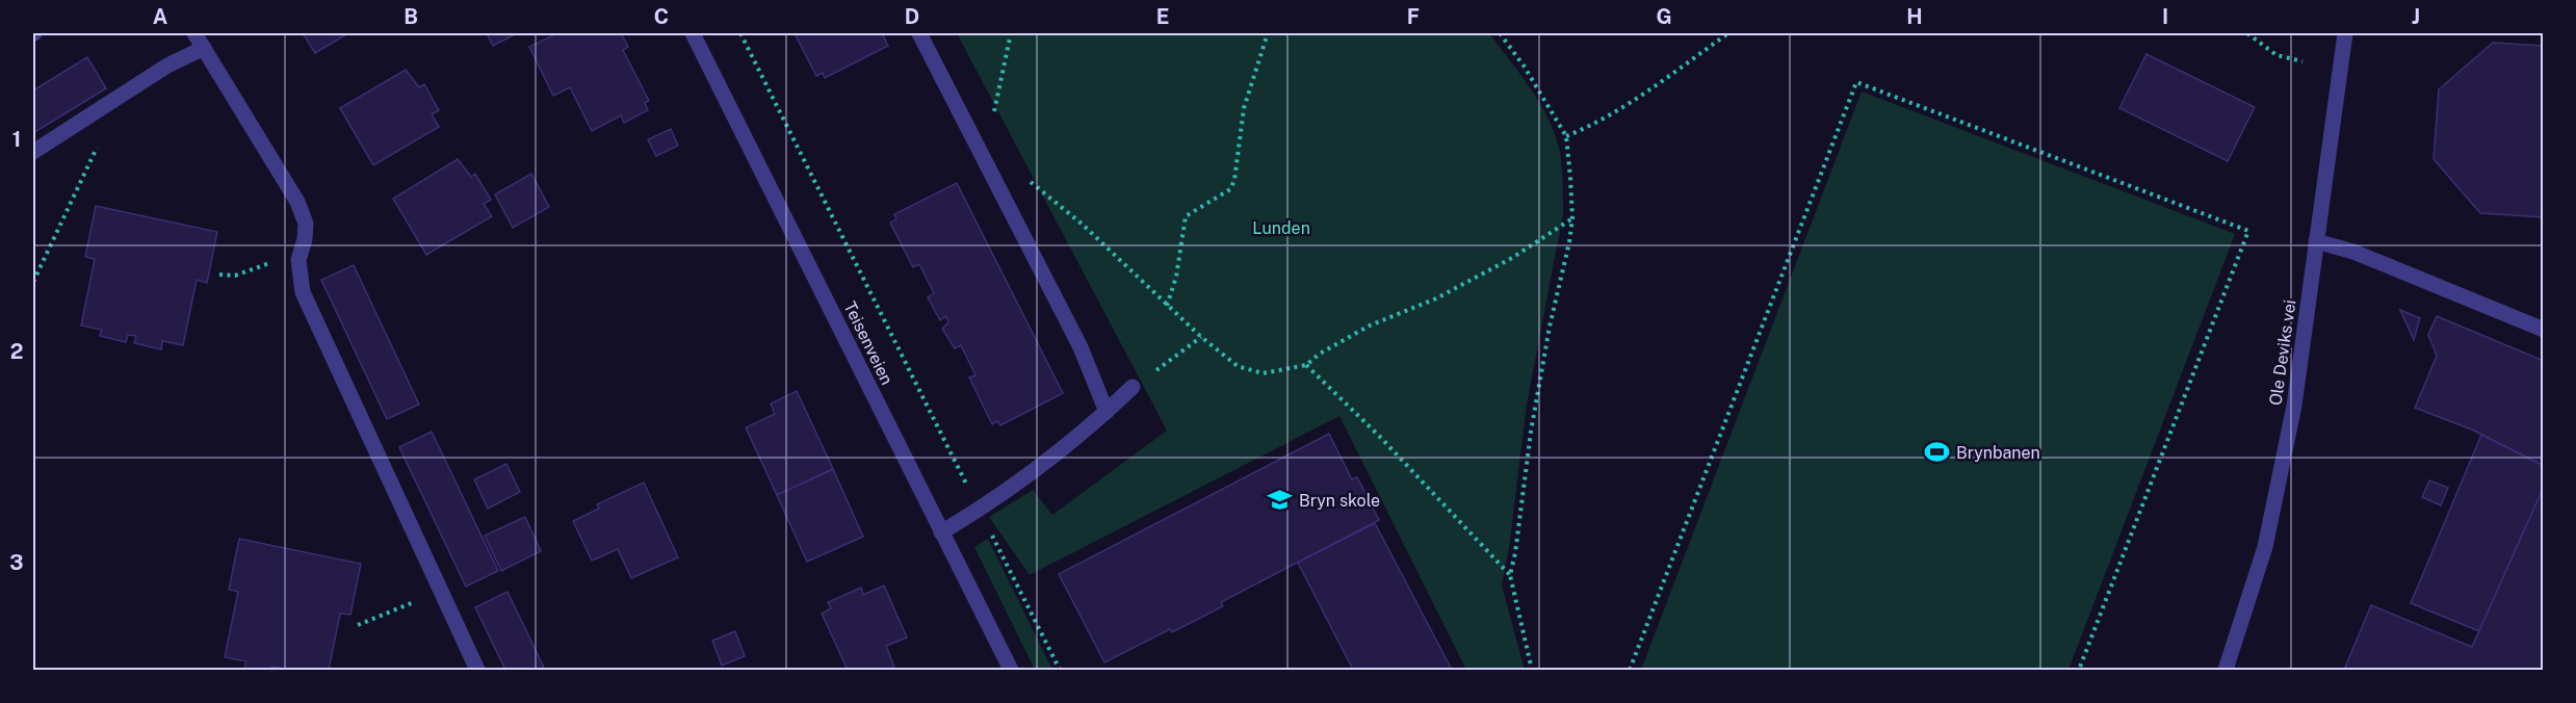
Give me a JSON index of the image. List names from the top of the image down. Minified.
{"streets":{"street":["Teisenveien","Ole Deviks vei"]},"parks":["Lunden"],"places":{"sports":["Brynbanen"],"school or university":["Bryn skole"]},"grid":{"columns":["A","B","C","D","E","F","G","H","I","J"],"rows":["1","2","3"]}}
